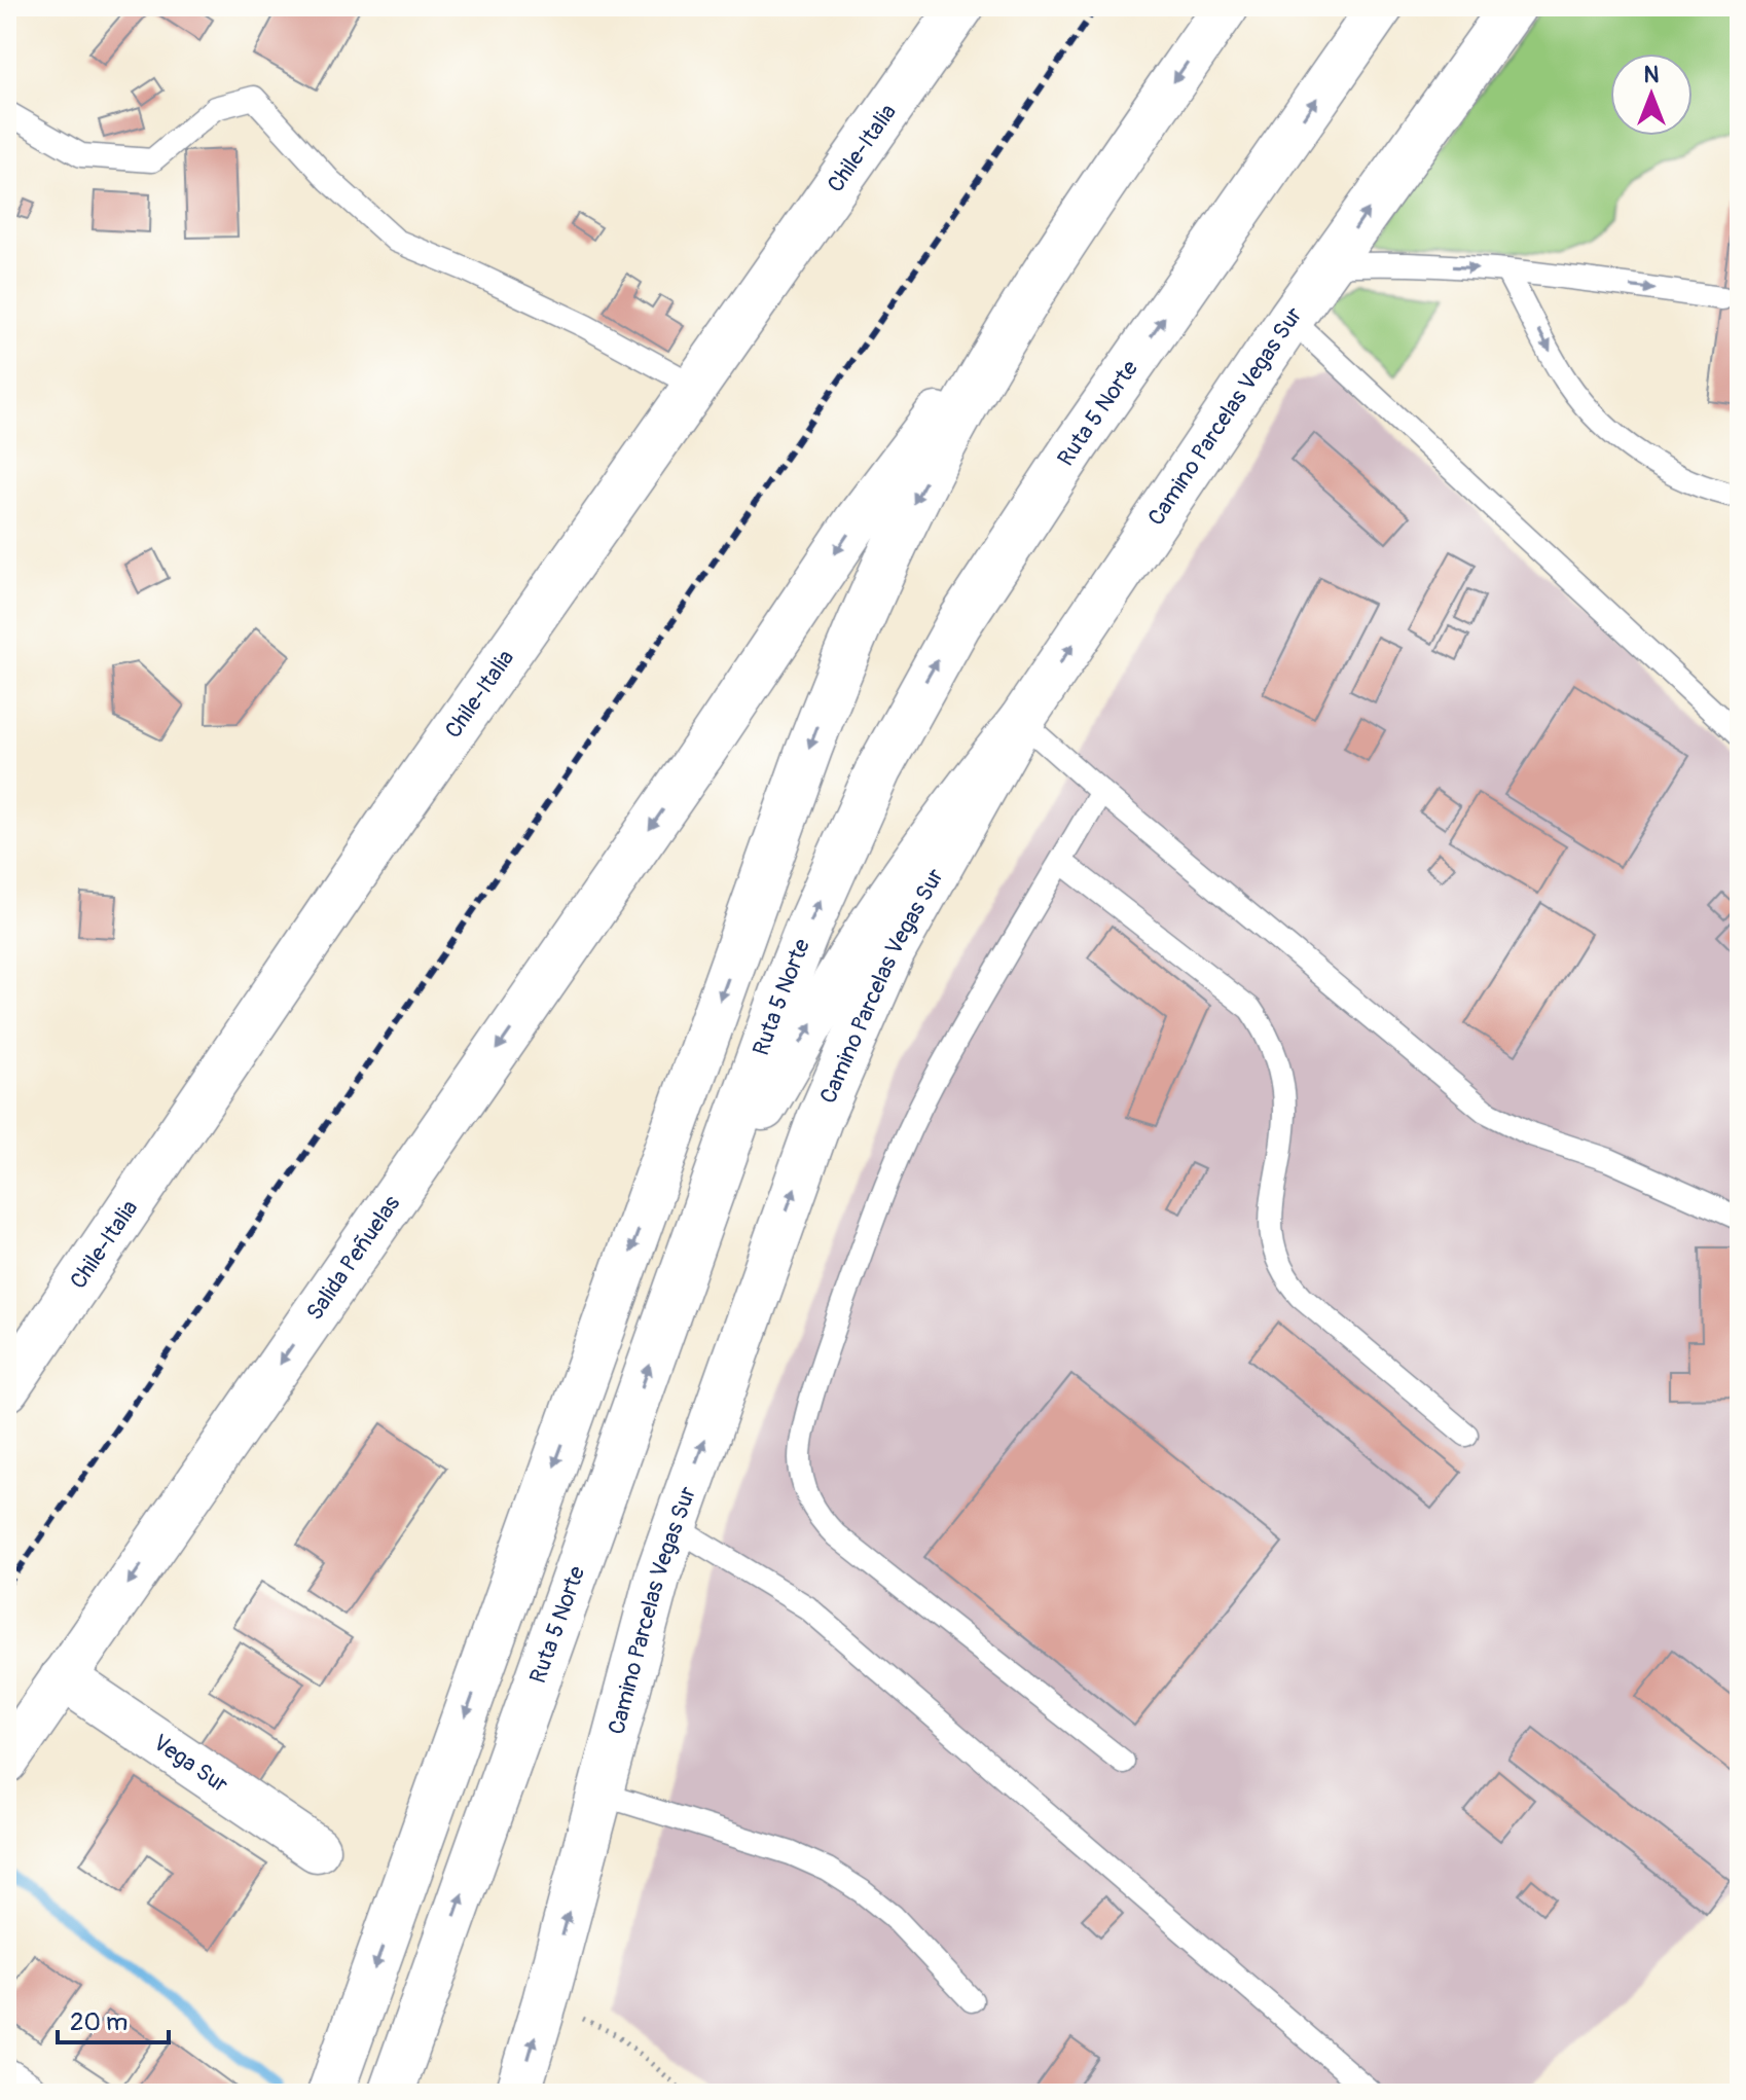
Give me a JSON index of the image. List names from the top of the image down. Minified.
{"streets":{"main road":["Chile-Italia","Ruta 5 Norte","Camino Parcelas Vegas Sur","Salida Peñuelas","Vega Sur"]},"crossings":[["Salida Peñuelas","Vega Sur"]],"scale_bar":"20 m","north":"top"}
